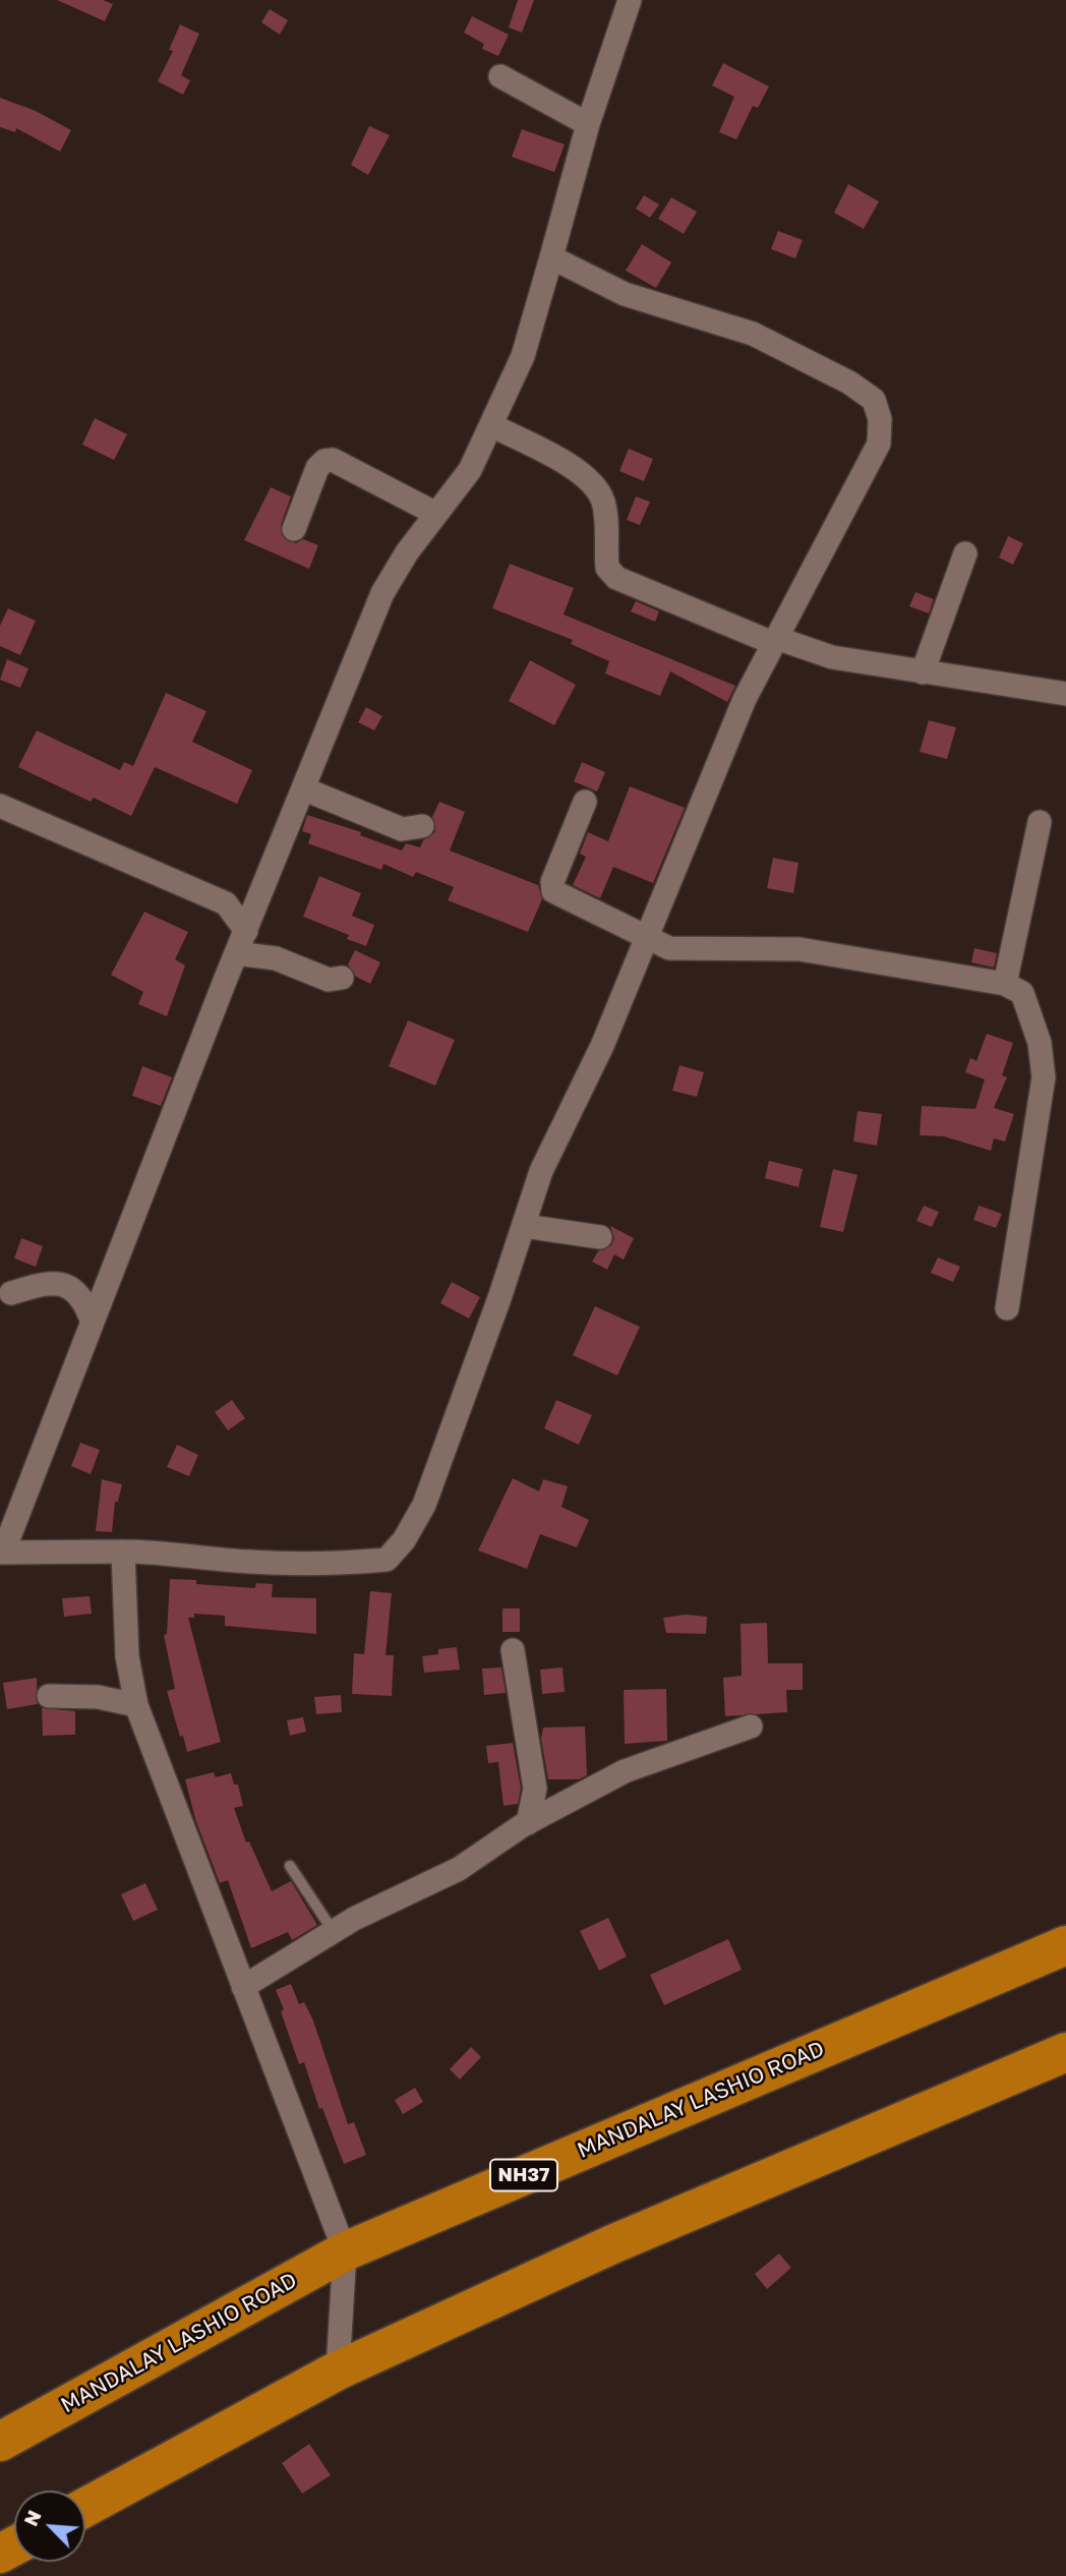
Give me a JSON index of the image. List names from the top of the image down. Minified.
{"streets":{"highway":["MANDALAY LASHIO ROAD","NH37"]},"north":"top left"}
